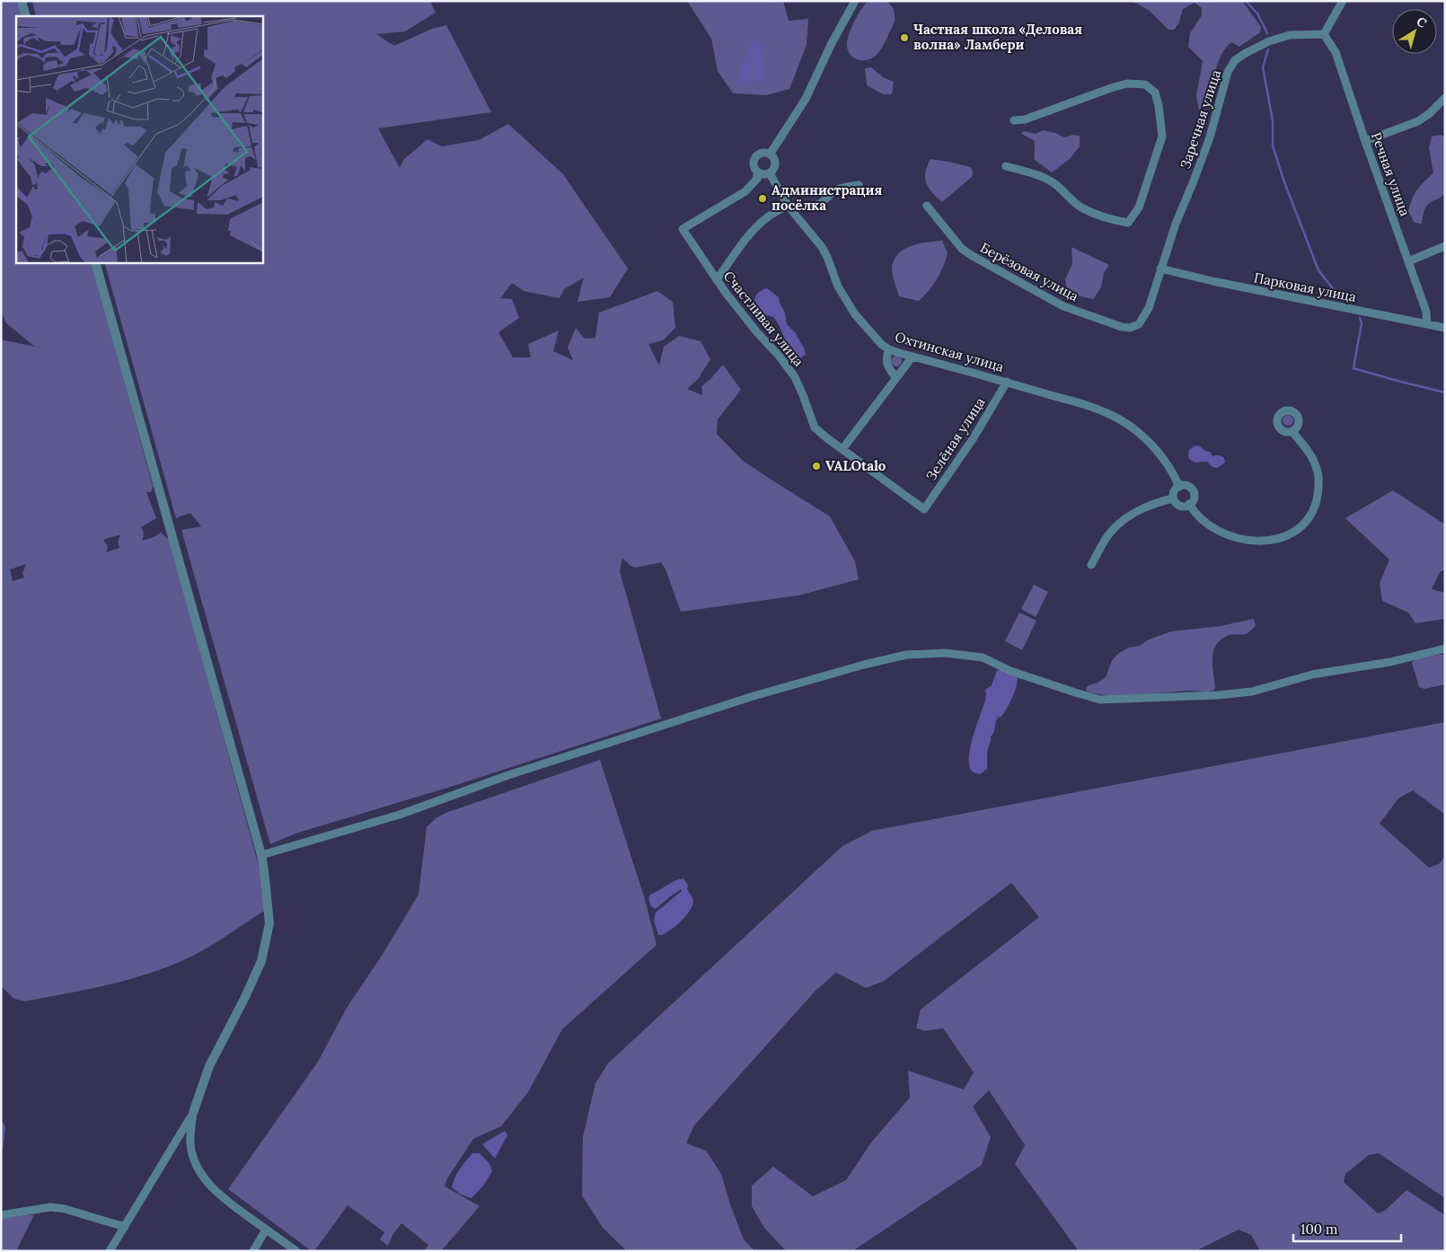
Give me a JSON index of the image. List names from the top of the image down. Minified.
{"streets":{"street":["Заречная улица","Речная улица","Берёзовая улица","Парковая улица","Счастливая улица","Охтинская улица","Зелёная улица"]},"crossings":[["Заречная улица","Речная улица"],["Заречная улица","Берёзовая улица"],["Заречная улица","Парковая улица"],["Речная улица","Парковая улица"],["Счастливая улица","Охтинская улица"],["Счастливая улица","Зелёная улица"],["Охтинская улица","Зелёная улица"]],"places":["Частная школа «Деловая волна» Ламбери","Администрация посёлка","VALOtalo"],"scale_bar":"100 m","north":"top right"}
